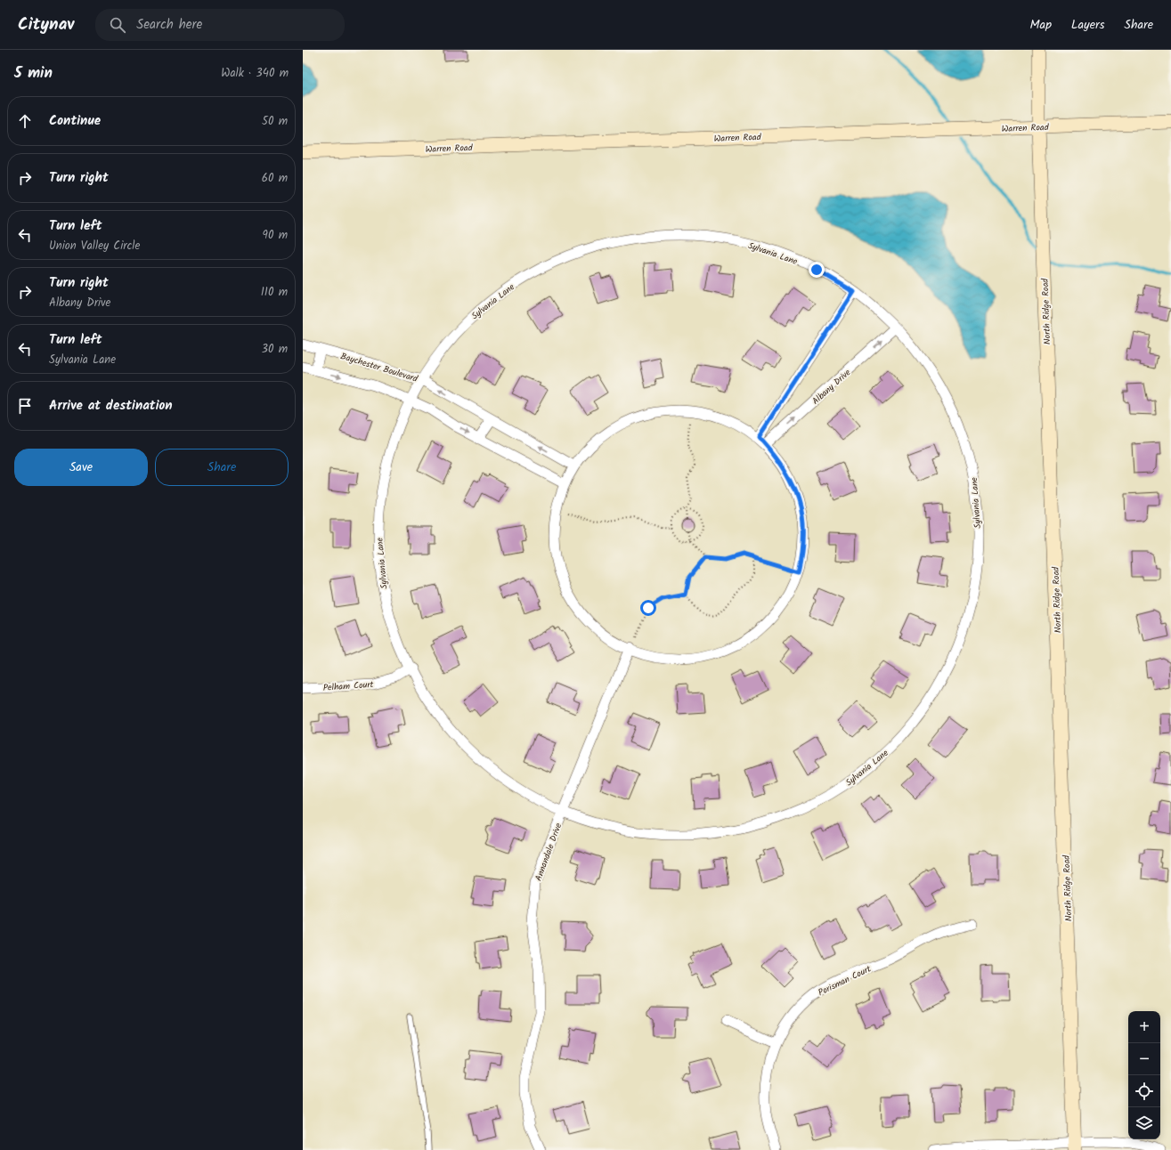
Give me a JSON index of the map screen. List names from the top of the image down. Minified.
{"streets":{"street":["Warren Road","Sylvania Lane","North Ridge Road","Baychester Boulevard","Albany Drive","Pelham Court","Annandale Drive","Porisman Court"]},"crossings":[["Warren Road","North Ridge Road"],["Sylvania Lane","Baychester Boulevard"],["Sylvania Lane","Albany Drive"],["Sylvania Lane","Pelham Court"],["Sylvania Lane","Annandale Drive"]],"page":{"header":"Citynav","search":"Search here","nav":["Map","Layers","Share"],"heading":["5 min","Walk · 340 m"],"list":[["Continue","50 m"],["Turn right","60 m"],["Turn left","Union Valley Circle","90 m"],["Turn right","Albany Drive","110 m"],["Turn left","Sylvania Lane","30 m"],"Arrive at destination"],"buttons":["Save","Share"],"map_buttons":["+","−"]}}
